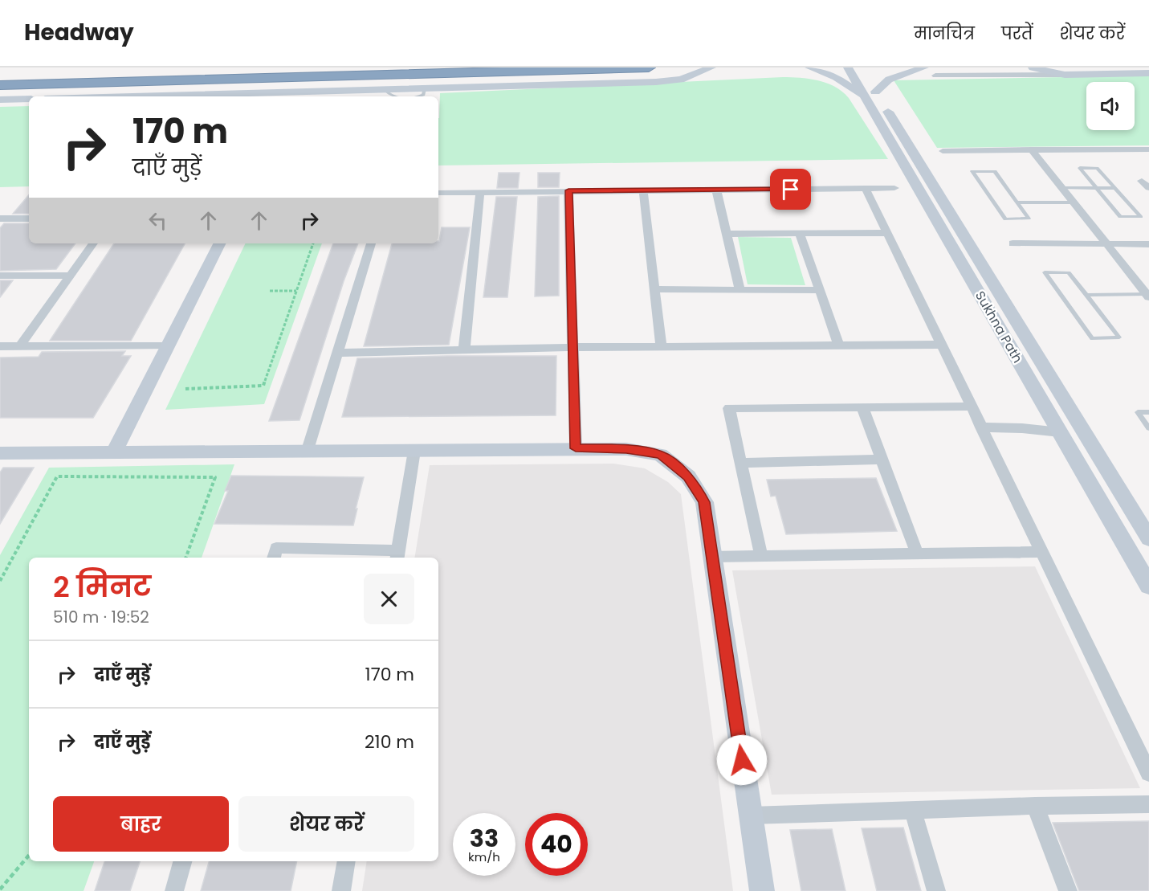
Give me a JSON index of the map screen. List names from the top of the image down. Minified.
{"streets":{"street":["Sukhna Path"]},"page":{"header":"Headway","nav":["मानचित्र","परतें","शेयर करें"],"turn":["170 m","दाएँ मुड़ें"],"heading":["2 मिनट","510 m · 19:52"],"list":[{"name":"दाएँ मुड़ें","value":"170 m"},{"name":"दाएँ मुड़ें","value":"210 m"}],"buttons":["बाहर","शेयर करें"],"speed":"33 km/h","limit":"40"}}
